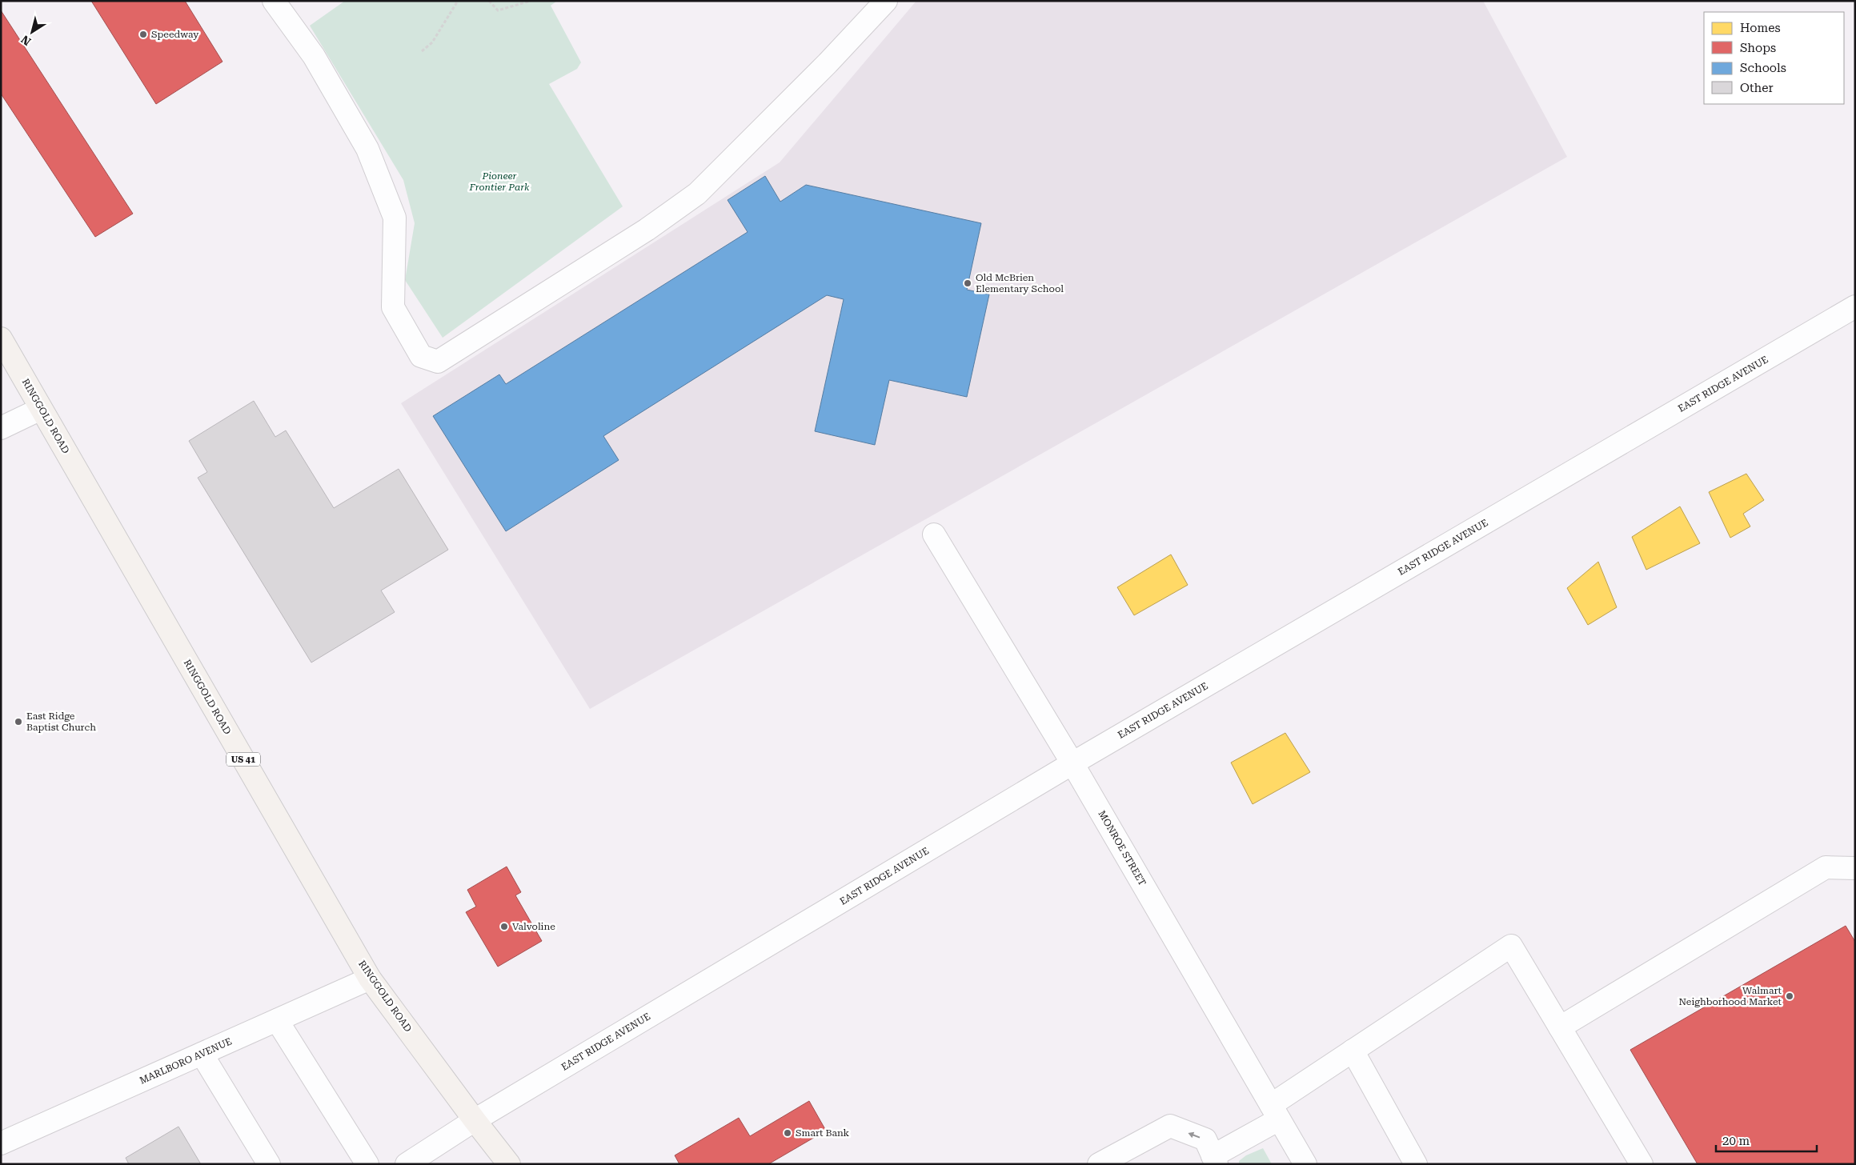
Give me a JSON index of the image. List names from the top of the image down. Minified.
{"streets":{"main road":["RINGGOLD ROAD","US 41"],"street":["EAST RIDGE AVENUE","MONROE STREET","MARLBORO AVENUE"]},"crossings":[["EAST RIDGE AVENUE","RINGGOLD ROAD"],["EAST RIDGE AVENUE","MONROE STREET"],["RINGGOLD ROAD","MARLBORO AVENUE"]],"parks":["Pioneer Frontier Park"],"places":["Speedway","Old McBrien Elementary School","East Ridge Baptist Church","Valvoline","Walmart Neighborhood Market","Smart Bank"],"legend":["Homes","Shops","Schools","Other"],"scale_bar":"20 m","north":"bottom left"}
